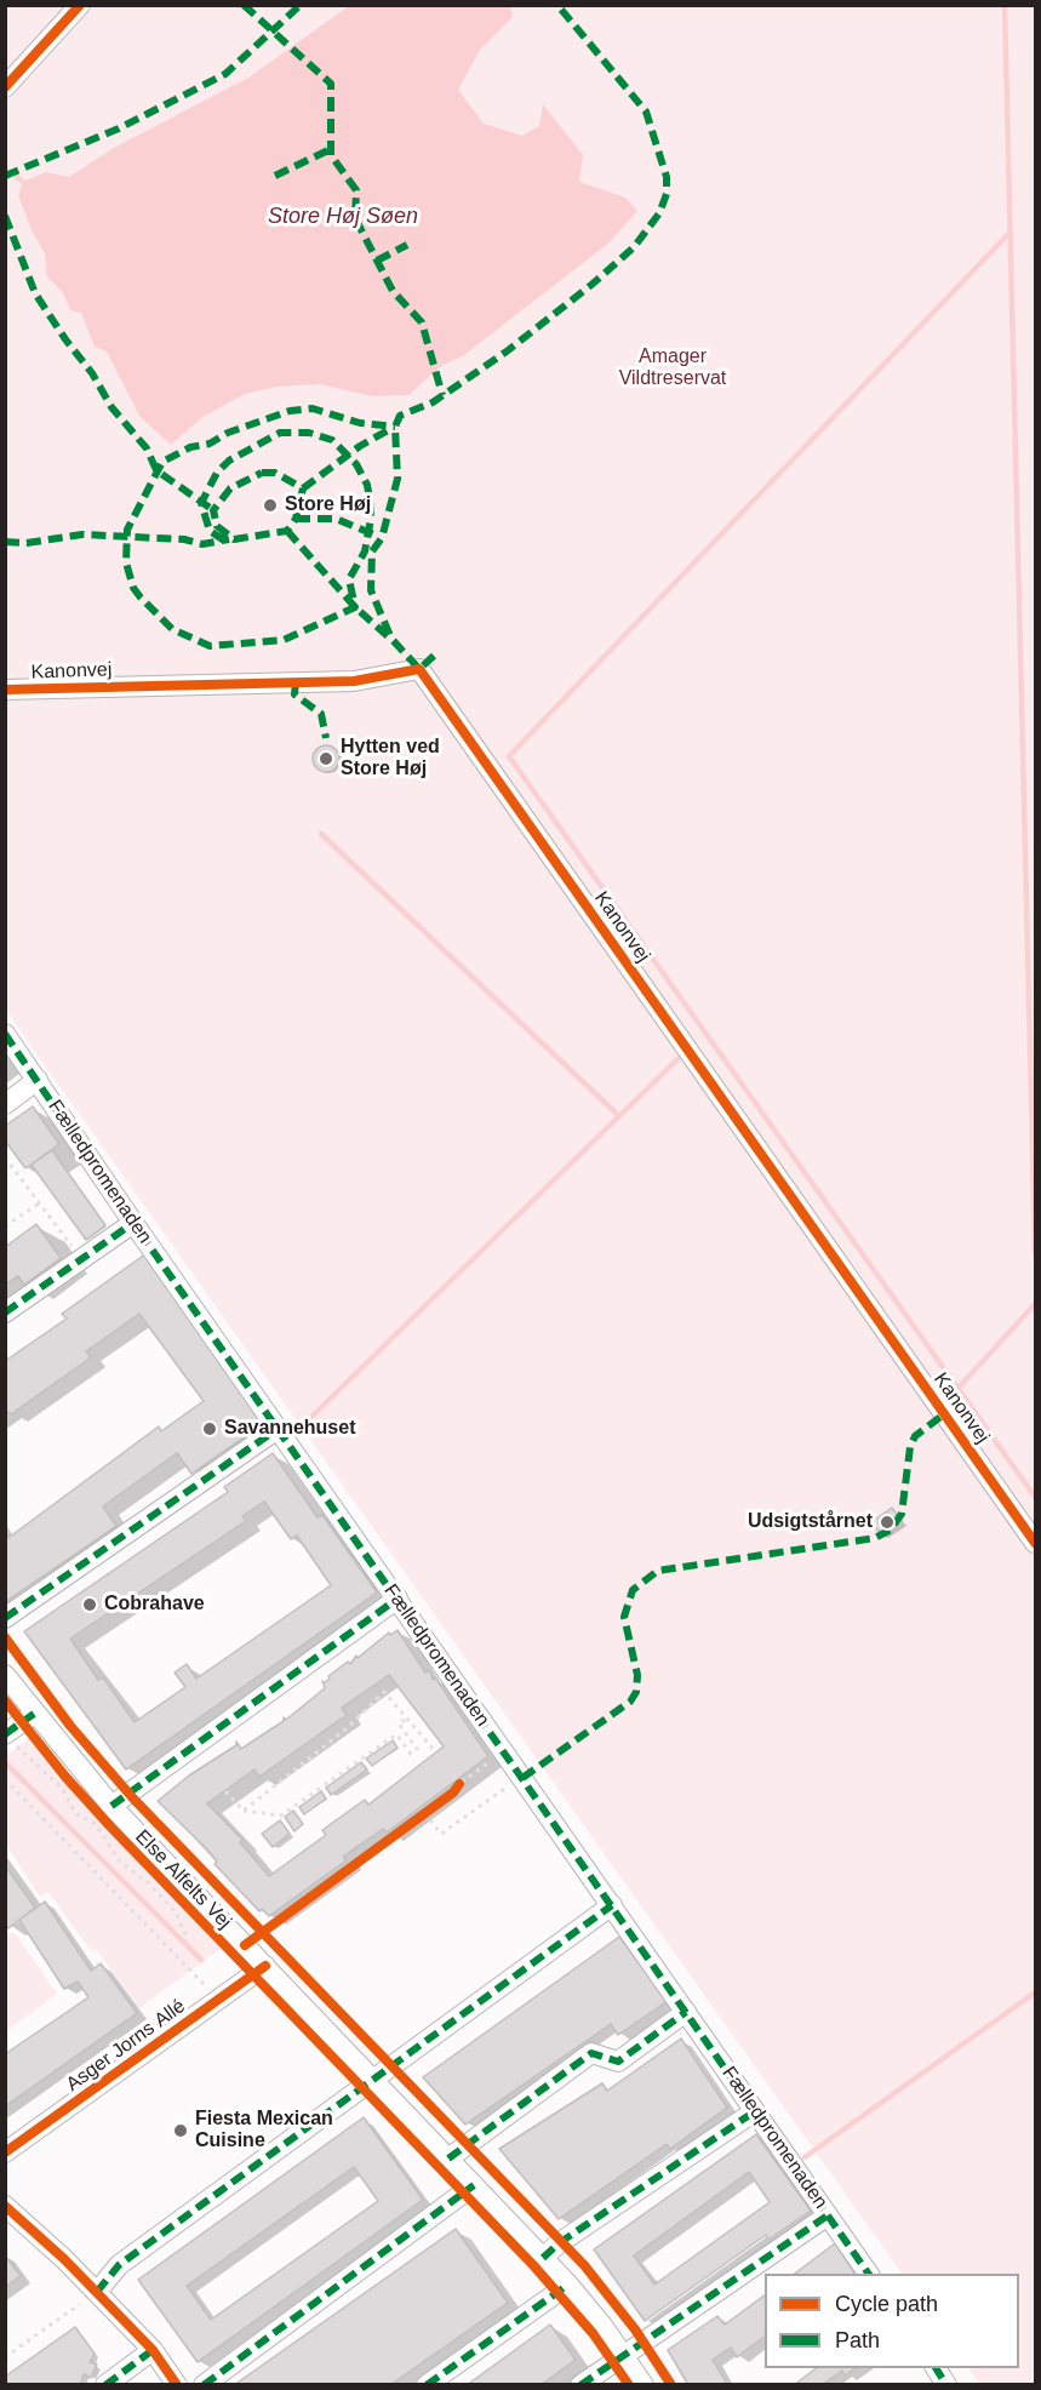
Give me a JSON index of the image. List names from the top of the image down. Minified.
{"streets":{"street":["Kanonvej","Fælledpromenaden","Else Alfelts Vej","Asger Jorns Allé"]},"crossings":[["Else Alfelts Vej","Asger Jorns Allé"]],"water":["Store Høj Søen"],"parks":["Amager Vildtreservat"],"places":["Store Høj","Hytten ved Store Høj","Savannehuset","Udsigtstårnet","Cobrahave","Fiesta Mexican Cuisine"],"legend":["Cycle path","Path"]}
